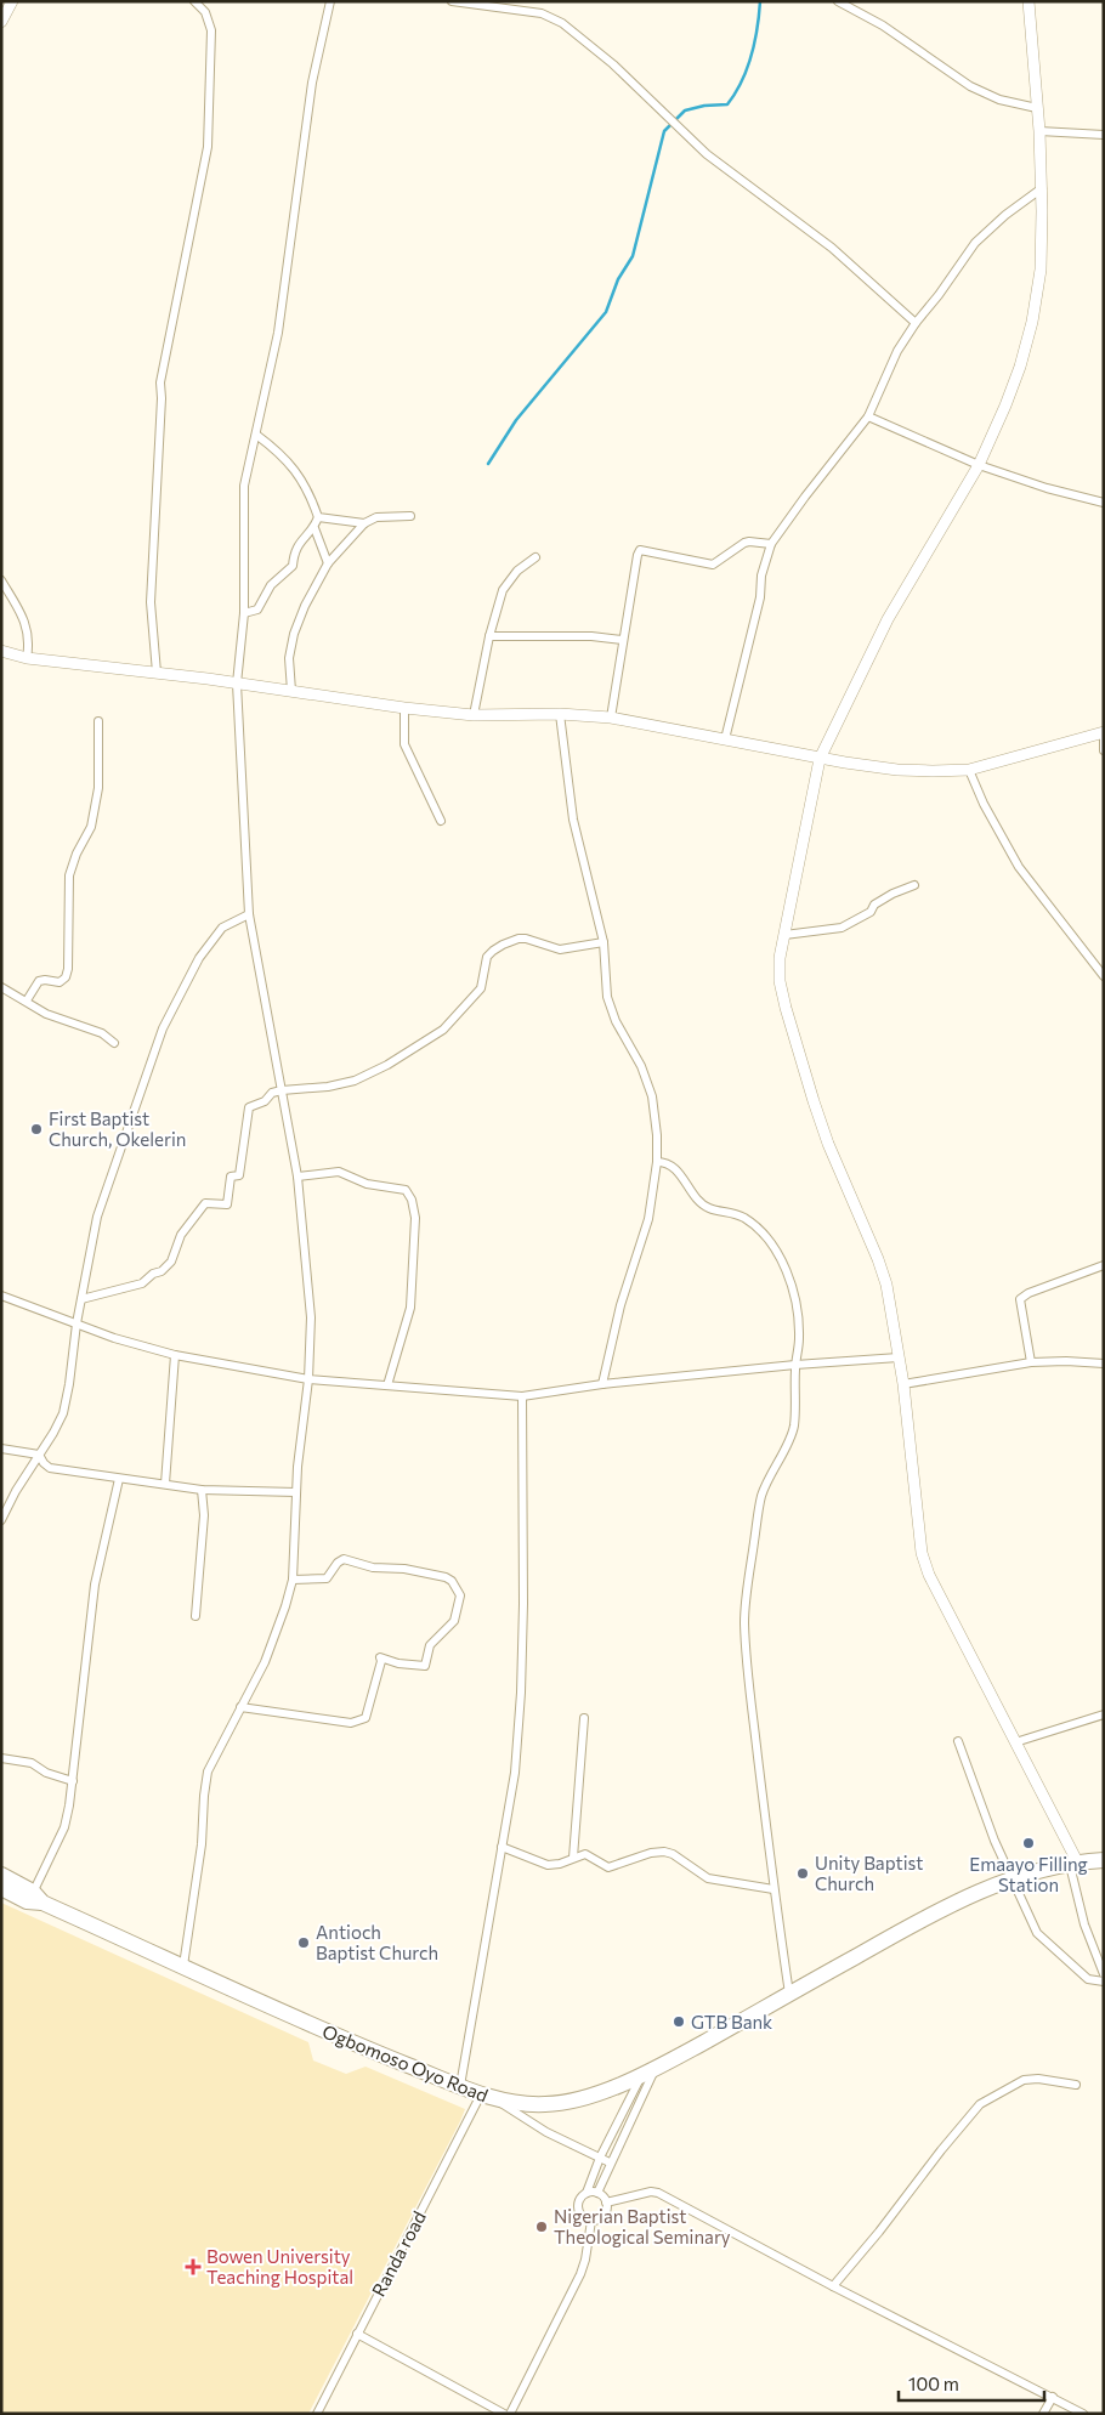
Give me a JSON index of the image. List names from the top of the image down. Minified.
{"streets":{"highway":["Ogbomoso Oyo Road"],"street":["Randa road"]},"crossings":[["Ogbomoso Oyo Road","Randa road"]],"places":{"other":["First Baptist Church, Okelerin","Emaayo Filling Station","Unity Baptist Church","Antioch Baptist Church","GTB Bank","Nigerian Baptist Theological Seminary"],"health":["Bowen University Teaching Hospital"]},"scale_bar":"100 m"}
